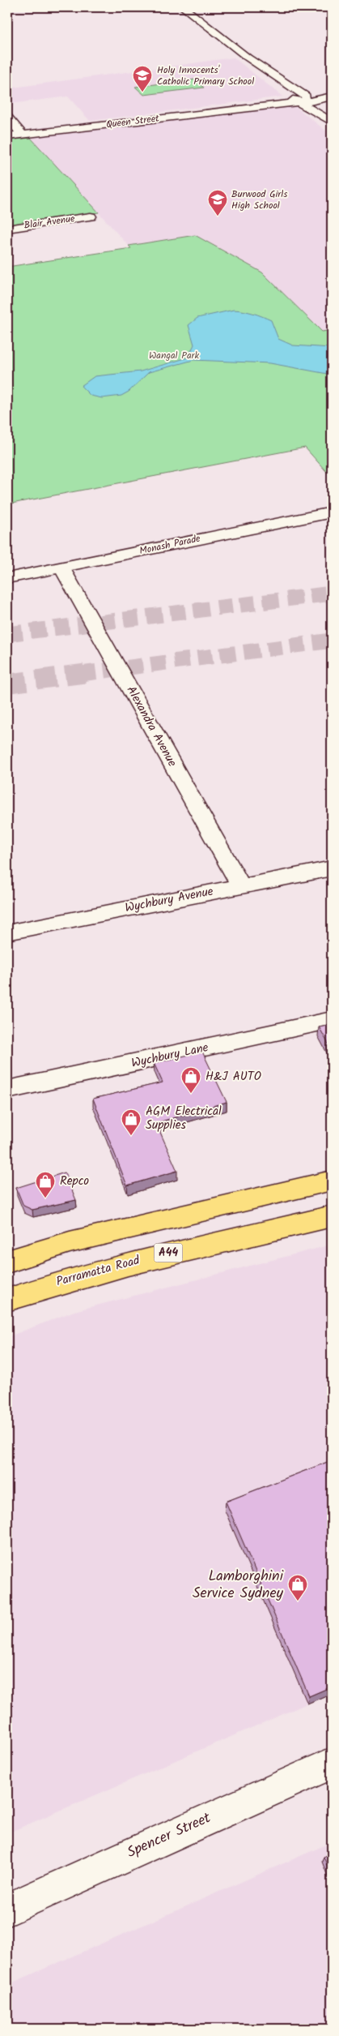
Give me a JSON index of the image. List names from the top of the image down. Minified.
{"streets":{"highway":["A44","Parramatta Road"],"street":["Queen Street","Blair Avenue","Monash Parade","Alexandra Avenue","Wychbury Avenue","Wychbury Lane","Spencer Street"]},"crossings":[["Monash Parade","Alexandra Avenue"],["Alexandra Avenue","Wychbury Avenue"]],"parks":["Wangal Park"],"places":{"school or university":["Holy Innocents' Catholic Primary School","Burwood Girls High School"],"shop":["H&J AUTO","AGM Electrical Supplies","Repco","Lamborghini Service Sydney"]}}
